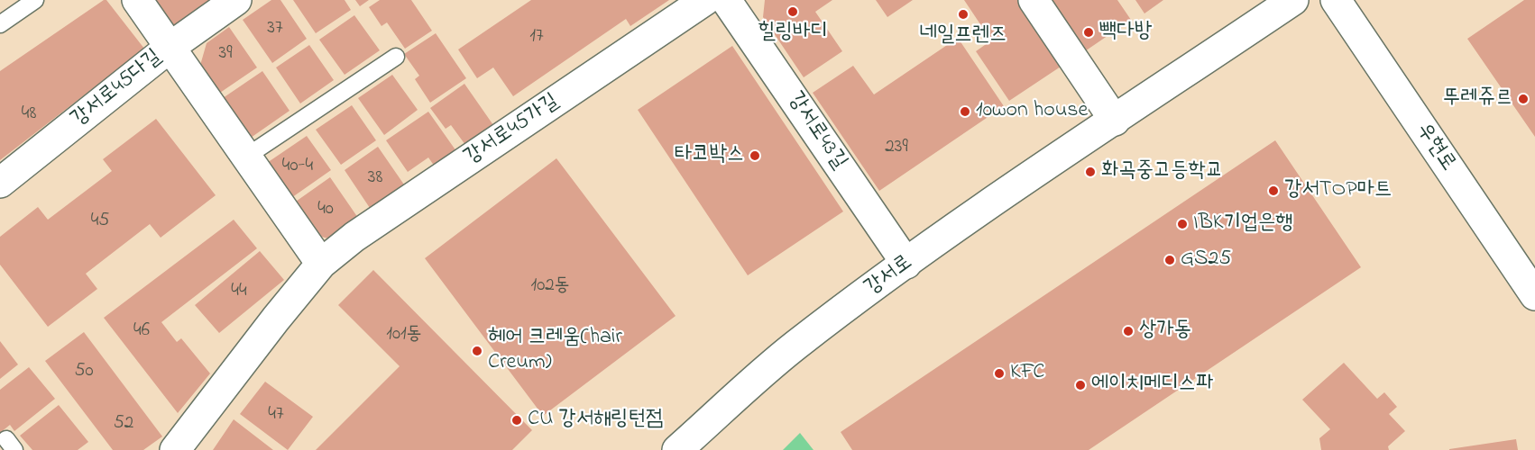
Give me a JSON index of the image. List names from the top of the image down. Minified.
{"streets":{"street":["강서로45다길","강서로45가길","강서로43길","우현로","강서로"]},"crossings":[["강서로43길","강서로"]],"places":["힐링바디","네일프렌즈","빽다방","뚜레쥬르","10won house","타코박스","화곡중고등학교","강서TOP마트","IBK기업은행","GS25","상가동","헤어 크레움(hair Creum)","KFC","에이치메디스파","CU 강서해링턴점"],"house_numbers":["37","17","39","48","239","40-4","38","40","45","102동","44","46","101동","50","47","52"]}
